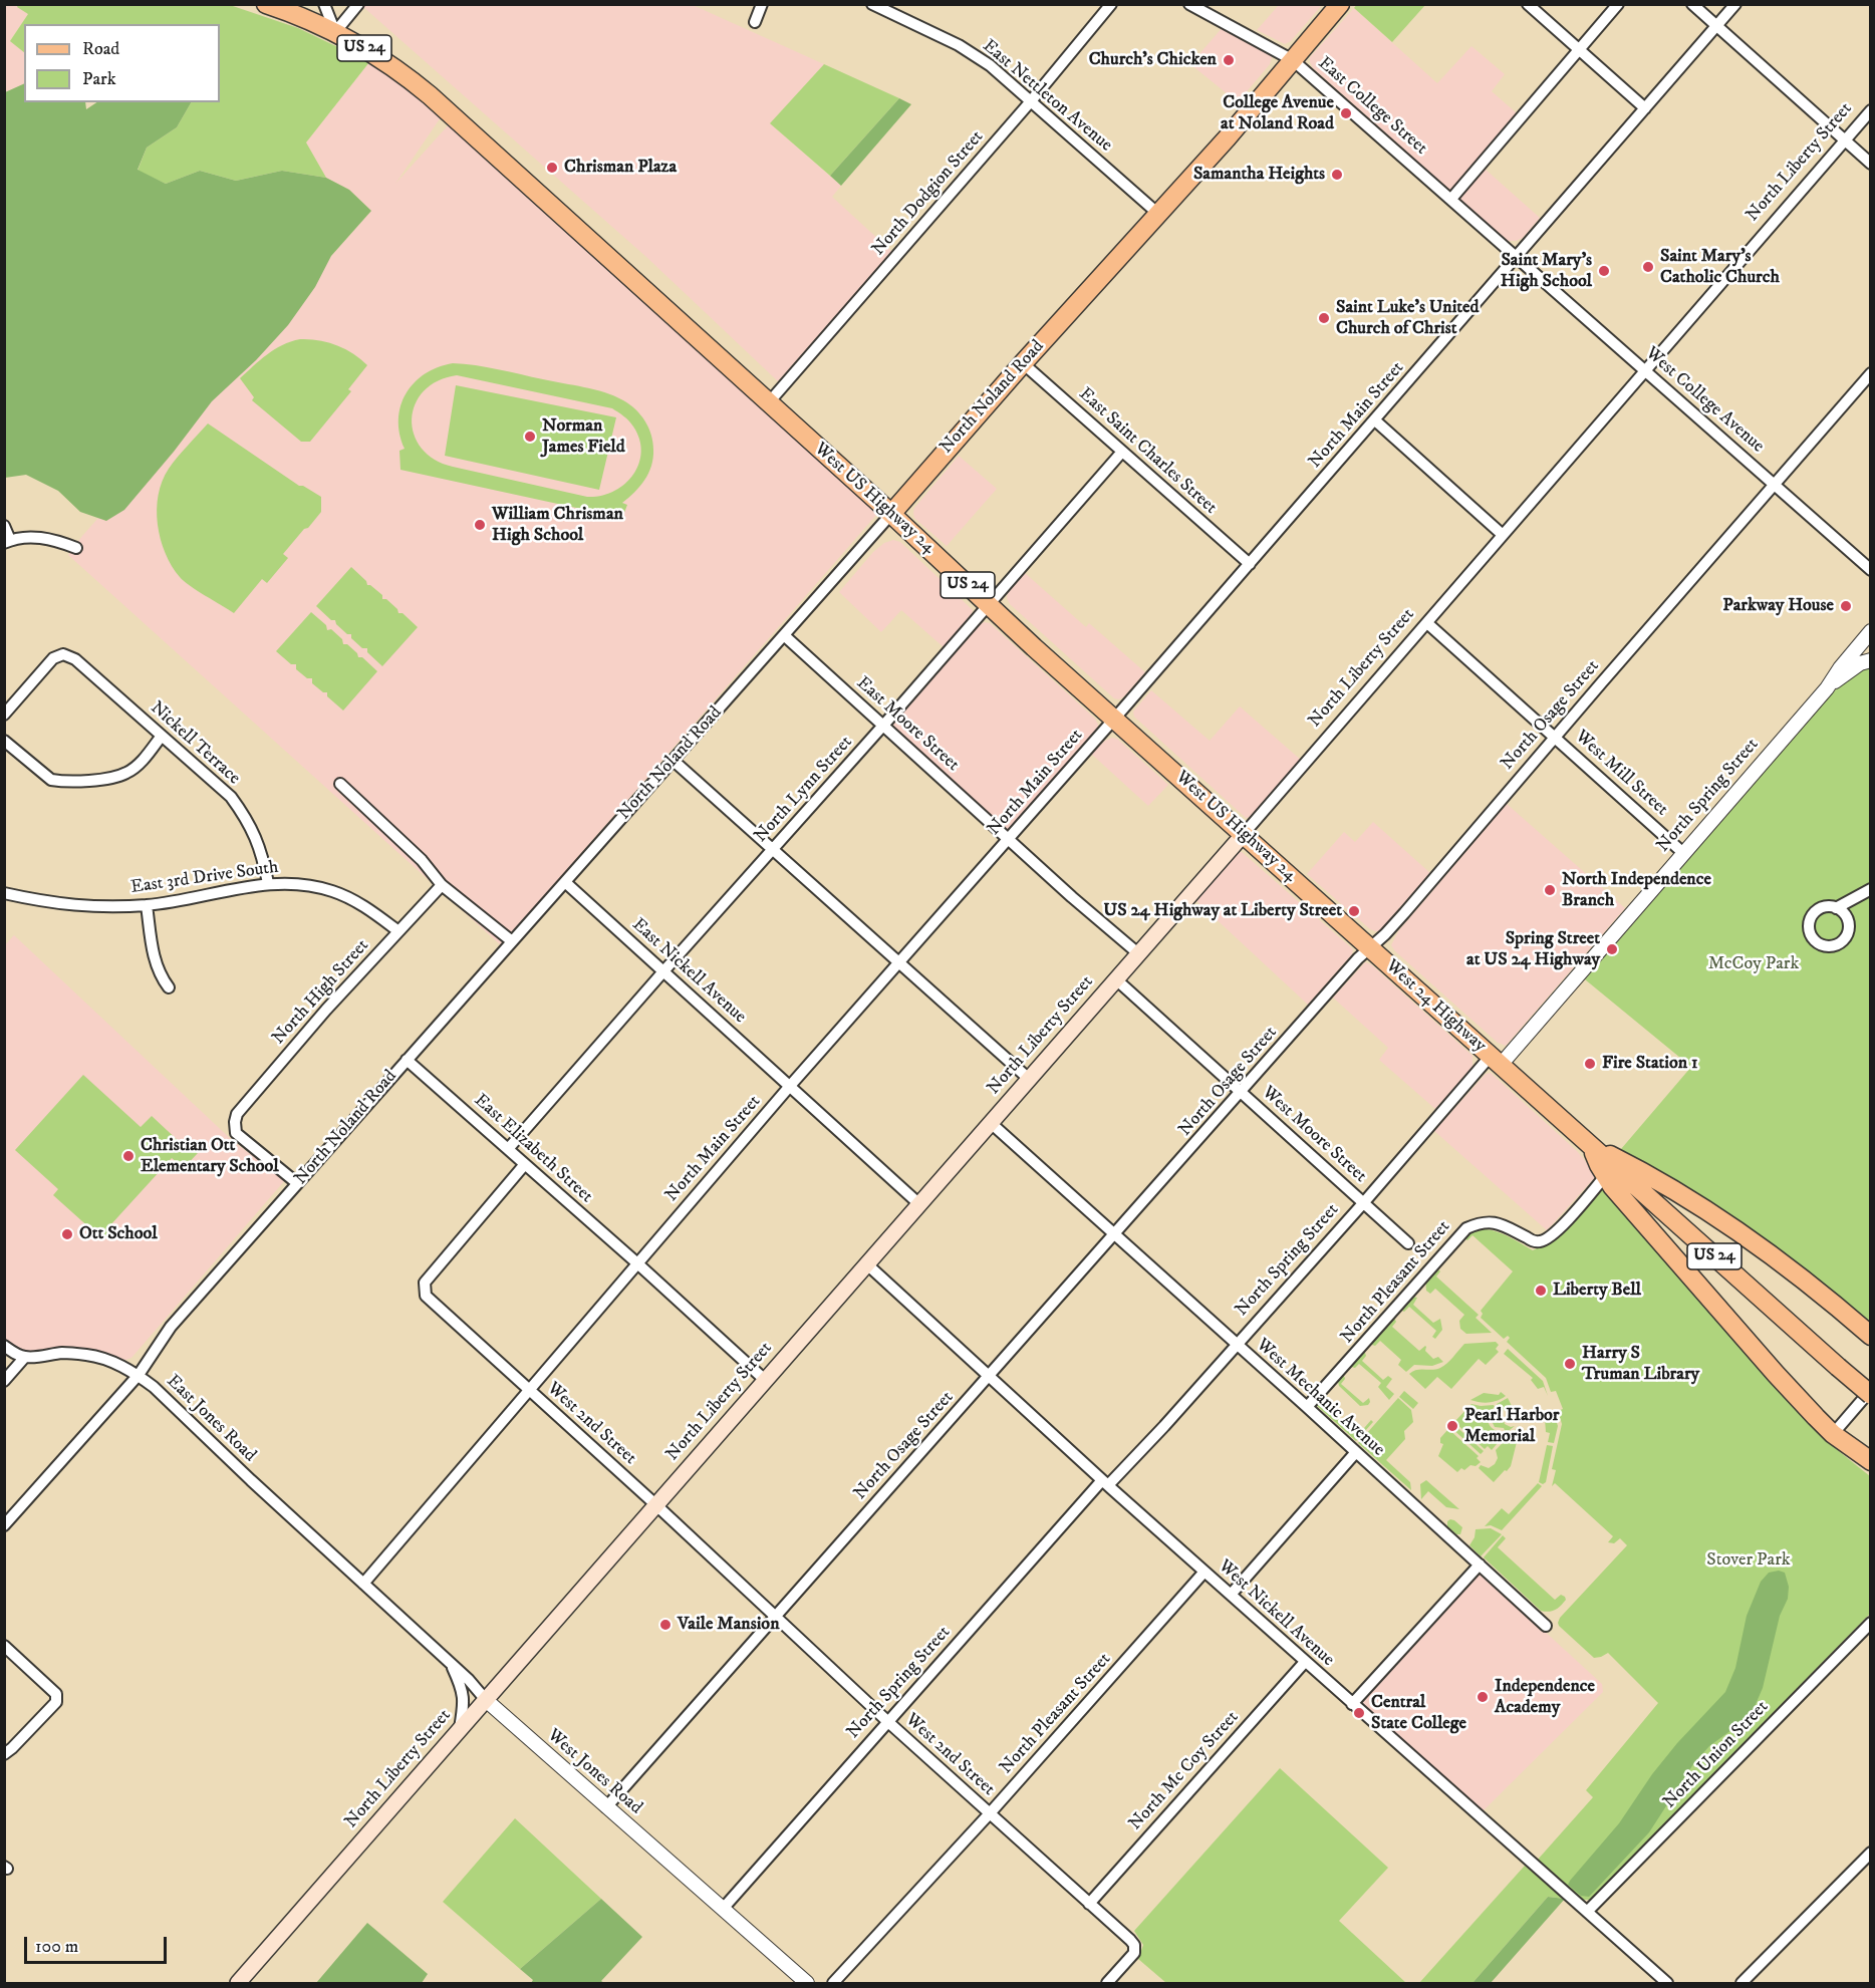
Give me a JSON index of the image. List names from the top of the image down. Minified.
{"streets":{"main road":["US 24","North Liberty Street","North Noland Road","West US Highway 24","West 24 Highway"],"street":["East Nettleton Avenue","East College Street","North Dodgion Street","West College Avenue","North Main Street","East Saint Charles Street","North Osage Street","East Moore Street","Nickell Terrace","West Mill Street","North Lynn Street","North Spring Street","East 3rd Drive South","East Nickell Avenue","North High Street","West Moore Street","East Elizabeth Street","North Pleasant Street","West Mechanic Avenue","East Jones Road","West 2nd Street","West Nickell Avenue","North Union Street","North Mc Coy Street","West Jones Road"]},"crossings":[["US 24","West US Highway 24"],["US 24","North Spring Street"],["US 24","West 24 Highway"],["East Nettleton Avenue","North Dodgion Street"],["East Nettleton Avenue","North Noland Road"],["East College Street","North Noland Road"],["East College Street","West College Avenue"],["East College Street","North Main Street"],["North Liberty Street","West College Avenue"],["North Liberty Street","West US Highway 24"],["North Liberty Street","West Mill Street"],["North Liberty Street","West Moore Street"],["North Liberty Street","East Elizabeth Street"],["North Liberty Street","West Mechanic Avenue"],["North Liberty Street","West 2nd Street"],["North Liberty Street","West Nickell Avenue"],["North Liberty Street","West Jones Road"],["North Dodgion Street","West US Highway 24"],["North Noland Road","East Saint Charles Street"],["North Noland Road","West US Highway 24"],["North Noland Road","East Moore Street"],["North Noland Road","East Nickell Avenue"],["North Noland Road","North High Street"],["North Noland Road","East Elizabeth Street"],["North Noland Road","East Jones Road"],["West College Avenue","North Main Street"],["West College Avenue","North Osage Street"],["North Main Street","East Saint Charles Street"],["North Main Street","West US Highway 24"],["North Main Street","East Moore Street"],["North Main Street","East Nickell Avenue"],["North Main Street","East Elizabeth Street"],["North Main Street","East Jones Road"],["North Main Street","West 2nd Street"],["North Main Street","West Jones Road"],["East Saint Charles Street","North Lynn Street"],["West US Highway 24","North Osage Street"],["West US Highway 24","North Lynn Street"],["West US Highway 24","West 24 Highway"],["North Osage Street","West Mill Street"],["North Osage Street","West 24 Highway"],["North Osage Street","West Moore Street"],["North Osage Street","West Mechanic Avenue"],["North Osage Street","West 2nd Street"],["North Osage Street","West Nickell Avenue"],["North Osage Street","West Jones Road"],["East Moore Street","North Lynn Street"],["Nickell Terrace","East 3rd Drive South"],["West Mill Street","North Spring Street"],["North Lynn Street","East Nickell Avenue"],["North Lynn Street","East Elizabeth Street"],["North Spring Street","West 24 Highway"],["North Spring Street","West Moore Street"],["North Spring Street","West Mechanic Avenue"],["North Spring Street","West 2nd Street"],["North Spring Street","West Nickell Avenue"],["North Spring Street","West Jones Road"],["East 3rd Drive South","North High Street"],["East Elizabeth Street","West 2nd Street"],["North Pleasant Street","West Mechanic Avenue"],["North Pleasant Street","West 2nd Street"],["North Pleasant Street","West Nickell Avenue"],["East Jones Road","West Jones Road"],["West 2nd Street","North Mc Coy Street"],["West Nickell Avenue","North Union Street"],["West Nickell Avenue","North Mc Coy Street"]],"parks":["McCoy Park","Stover Park"],"places":["Church's Chicken","College Avenue at Noland Road","Chrisman Plaza","Samantha Heights","Saint Mary's Catholic Church","Saint Mary's High School","Saint Luke's United Church of Christ","Norman James Field","William Chrisman High School","Parkway House","North Independence Branch","US 24 Highway at Liberty Street","Spring Street at US 24 Highway","Fire Station 1","Christian Ott Elementary School","Ott School","Liberty Bell","Harry S Truman Library","Pearl Harbor Memorial","Vaile Mansion","Independence Academy","Central State College"],"legend":["Road","Park"],"scale_bar":"100 m"}
